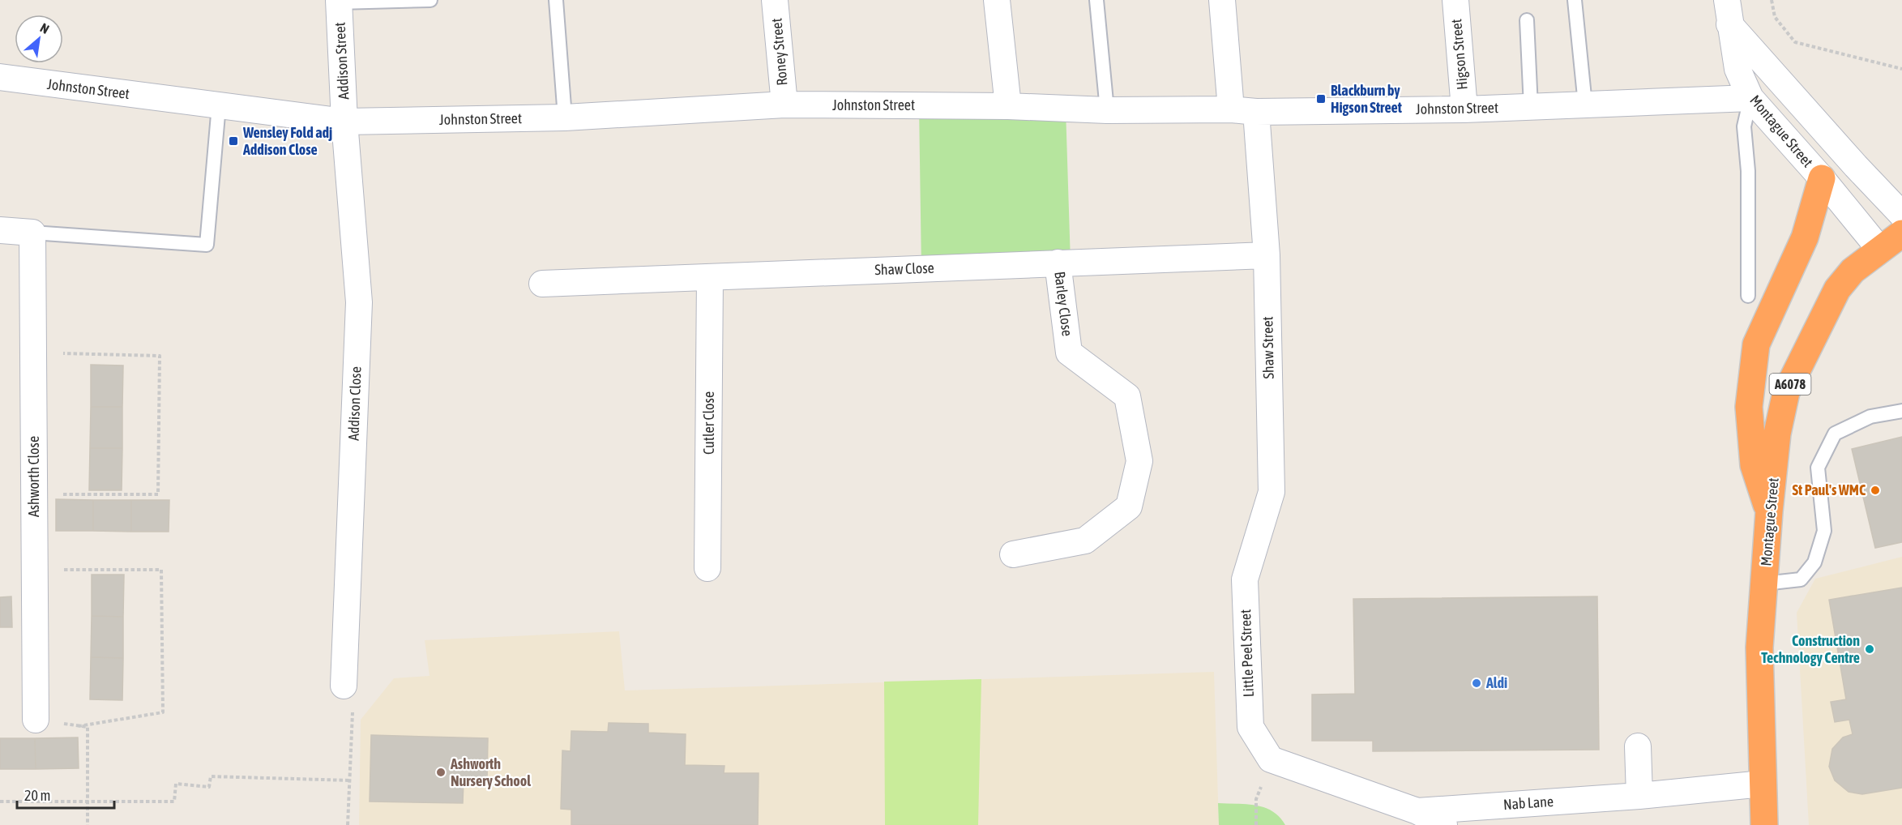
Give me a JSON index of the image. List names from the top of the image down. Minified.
{"streets":{"highway":["Montague Street","A6078"],"street":["Roney Street","Higson Street","Addison Street","Johnston Street","Shaw Close","Barley Close","Shaw Street","Addison Close","Cutler Close","Ashworth Close","Little Peel Street","Nab Lane"]},"crossings":[["Roney Street","Johnston Street"],["Higson Street","Johnston Street"],["Addison Street","Johnston Street"],["Addison Street","Addison Close"],["Johnston Street","Montague Street"],["Johnston Street","Shaw Street"],["Johnston Street","Addison Close"],["Montague Street","Nab Lane"],["Shaw Close","Barley Close"],["Shaw Close","Shaw Street"],["Shaw Close","Cutler Close"],["Shaw Street","Little Peel Street"],["Little Peel Street","Nab Lane"]],"places":{"transit":["Blackburn by Higson Street","Wensley Fold adj Addison Close"],"other":["St Paul's WMC","Construction Technology Centre","Aldi","Ashworth Nursery School"]},"scale_bar":"20 m","north":"top right"}
